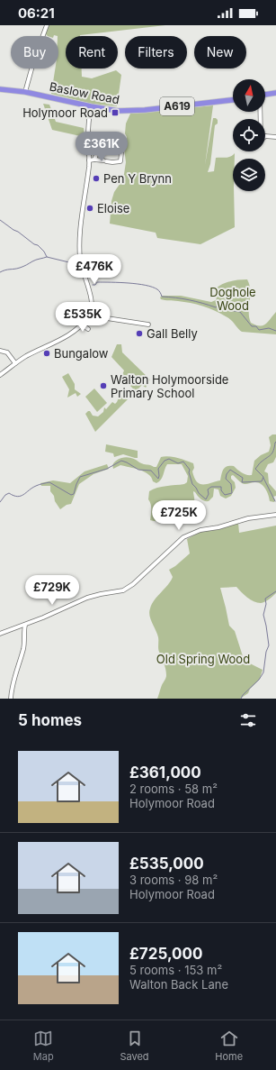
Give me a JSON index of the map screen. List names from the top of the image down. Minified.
{"streets":{"highway":["Baslow Road","A619"]},"parks":["Doghole Wood","Old Spring Wood"],"places":{"transit":["Holymoor Road"],"other":["Pen Y Brynn","Eloise","Gall Belly","Bungalow","Walton Holymoorside Primary School"]},"north":"top","page":{"status":"06:21","chip":["Buy","Rent","Filters","New"],"price":["£361K","£476K","£535K","£725K","£729K"],"heading":"5 homes","list":[{"name":"£361,000","note":"2 rooms · 58 m² · Holymoor Road"},{"name":"£535,000","note":"3 rooms · 98 m² · Holymoor Road"},{"name":"£725,000","note":"5 rooms · 153 m² · Walton Back Lane"}],"tabs":["Map","Saved","Home"]}}
